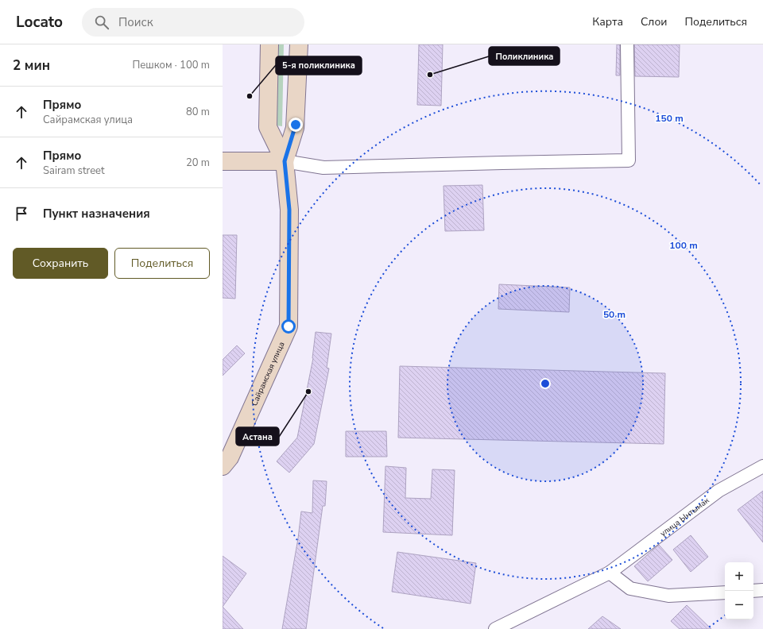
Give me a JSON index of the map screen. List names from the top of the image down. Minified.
{"streets":{"main road":["Сайрамская улица"],"street":["улица Ынтымак"]},"places":["Поликлиника","5-я поликлиника","Астана"],"page":{"header":"Locato","search":"Поиск","nav":["Карта","Слои","Поделиться"],"heading":["2 мин","Пешком · 100 m"],"list":[["Прямо","Сайрамская улица","80 m"],["Прямо","Sairam street","20 m"],"Пункт назначения"],"buttons":["Сохранить","Поделиться"],"map_buttons":["+","−"]},"rings":["150 m","100 m","50 m"]}
